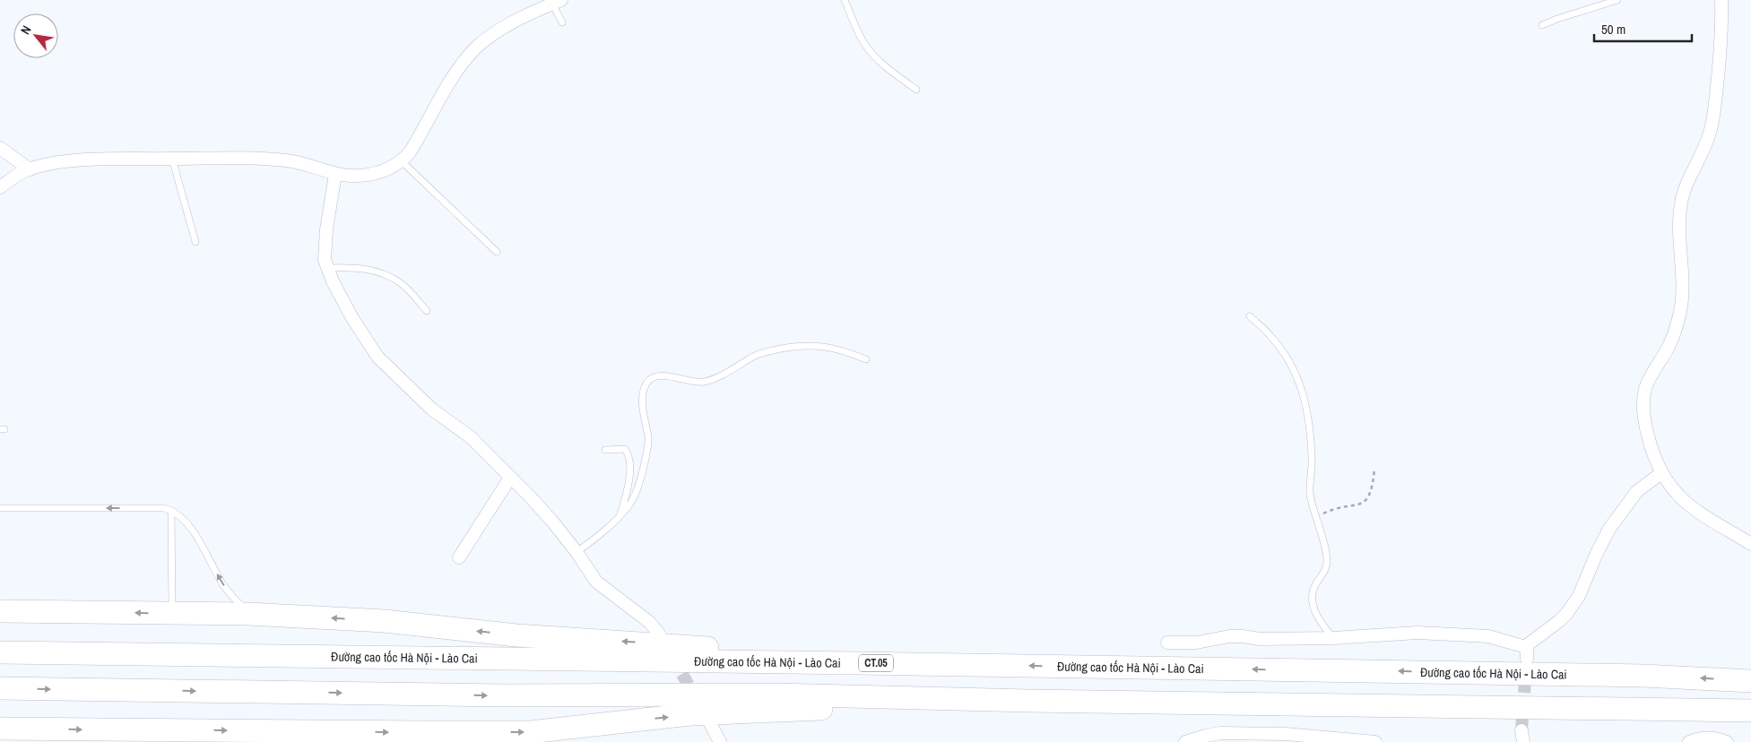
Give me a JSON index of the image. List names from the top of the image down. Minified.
{"streets":{"highway":["Đường cao tốc Hà Nội - Lào Cai","CT.05"]},"scale_bar":"50 m","north":"top left"}
